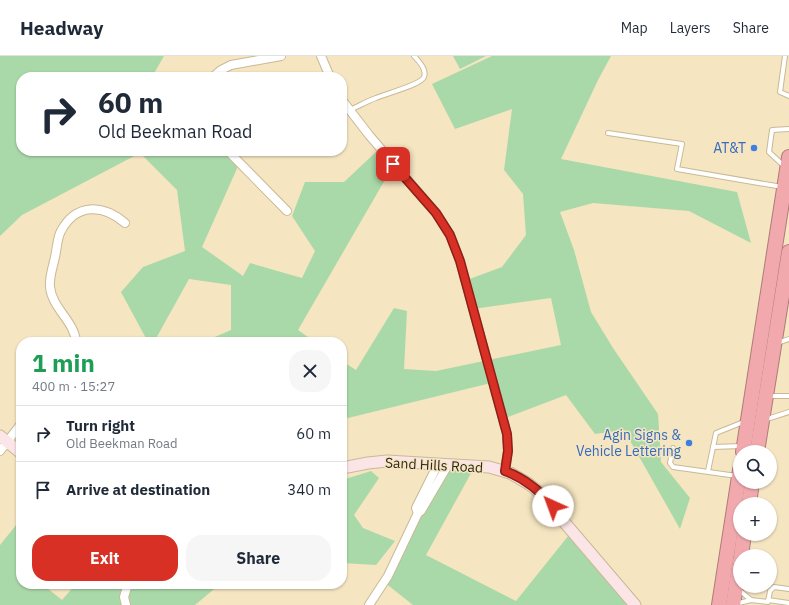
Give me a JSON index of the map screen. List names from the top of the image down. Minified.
{"streets":{"street":["Sand Hills Road"]},"places":["AT&T","Agin Signs & Vehicle Lettering"],"page":{"header":"Headway","nav":["Map","Layers","Share"],"turn":["60 m","Old Beekman Road"],"heading":["1 min","400 m · 15:27"],"list":[{"name":"Turn right","note":"Old Beekman Road","value":"60 m"},{"name":"Arrive at destination","value":"340 m"}],"map_buttons":["+","−"],"buttons":["Exit","Share"]}}
